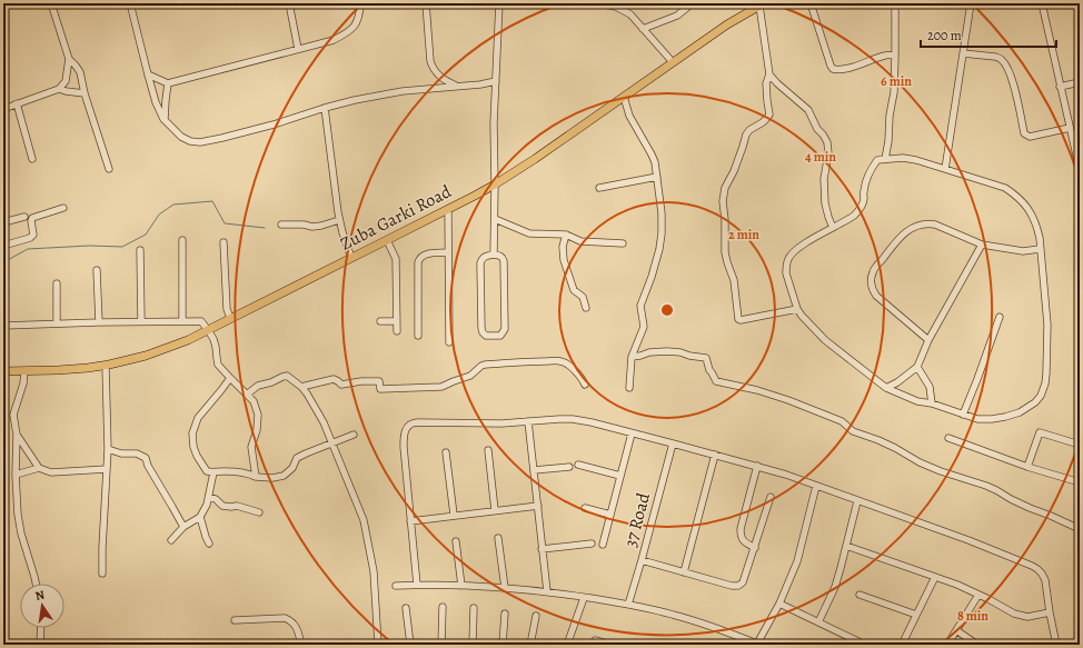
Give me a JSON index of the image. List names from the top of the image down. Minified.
{"streets":{"main road":["Zuba Garki Road"],"street":["37 Road"]},"scale_bar":"200 m","north":"top","rings":["6 min","4 min","2 min","8 min"]}
